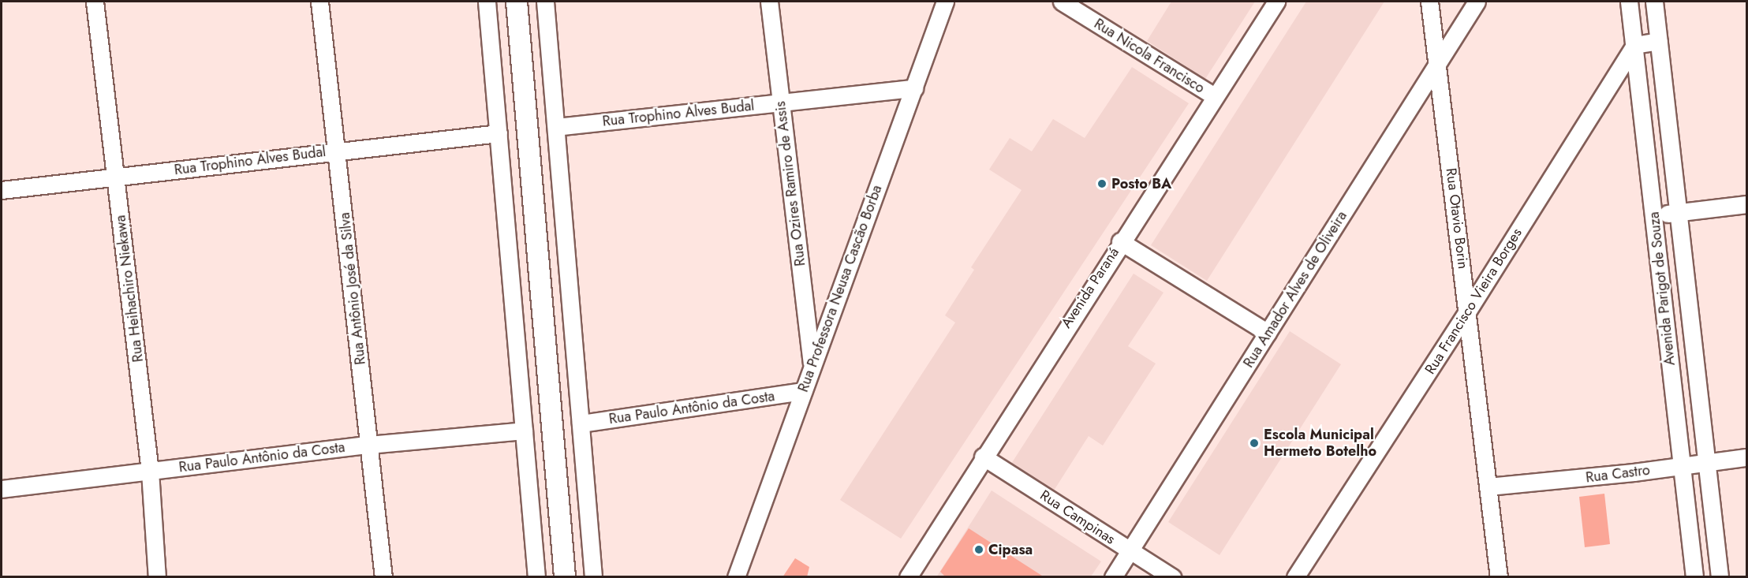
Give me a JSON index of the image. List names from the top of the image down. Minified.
{"streets":{"street":["Rua Nicola Francisco","Rua Trophino Alves Budal","Rua Ozires Ramiro de Assis","Rua Otavio Borin","Avenida Paraná","Rua Heihachiro Niekawa","Rua Antônio José da Silva","Rua Professora Neusa Cascão Borba","Avenida Parigot de Souza","Rua Amador Alves de Oliveira","Rua Francisco Vieira Borges","Rua Paulo Antônio da Costa","Rua Castro","Rua Campinas"]},"crossings":[["Rua Nicola Francisco","Avenida Paraná"],["Rua Trophino Alves Budal","Rua Ozires Ramiro de Assis"],["Rua Trophino Alves Budal","Rua Heihachiro Niekawa"],["Rua Trophino Alves Budal","Rua Antônio José da Silva"],["Rua Trophino Alves Budal","Rua Professora Neusa Cascão Borba"],["Rua Ozires Ramiro de Assis","Rua Professora Neusa Cascão Borba"],["Rua Otavio Borin","Rua Amador Alves de Oliveira"],["Rua Otavio Borin","Rua Francisco Vieira Borges"],["Rua Otavio Borin","Rua Castro"],["Avenida Paraná","Rua Campinas"],["Rua Heihachiro Niekawa","Rua Paulo Antônio da Costa"],["Rua Antônio José da Silva","Rua Paulo Antônio da Costa"],["Rua Professora Neusa Cascão Borba","Rua Paulo Antônio da Costa"],["Avenida Parigot de Souza","Rua Francisco Vieira Borges"],["Avenida Parigot de Souza","Rua Castro"],["Rua Amador Alves de Oliveira","Rua Campinas"]],"places":["Posto BA","Escola Municipal Hermeto Botelho","Cipasa"]}
